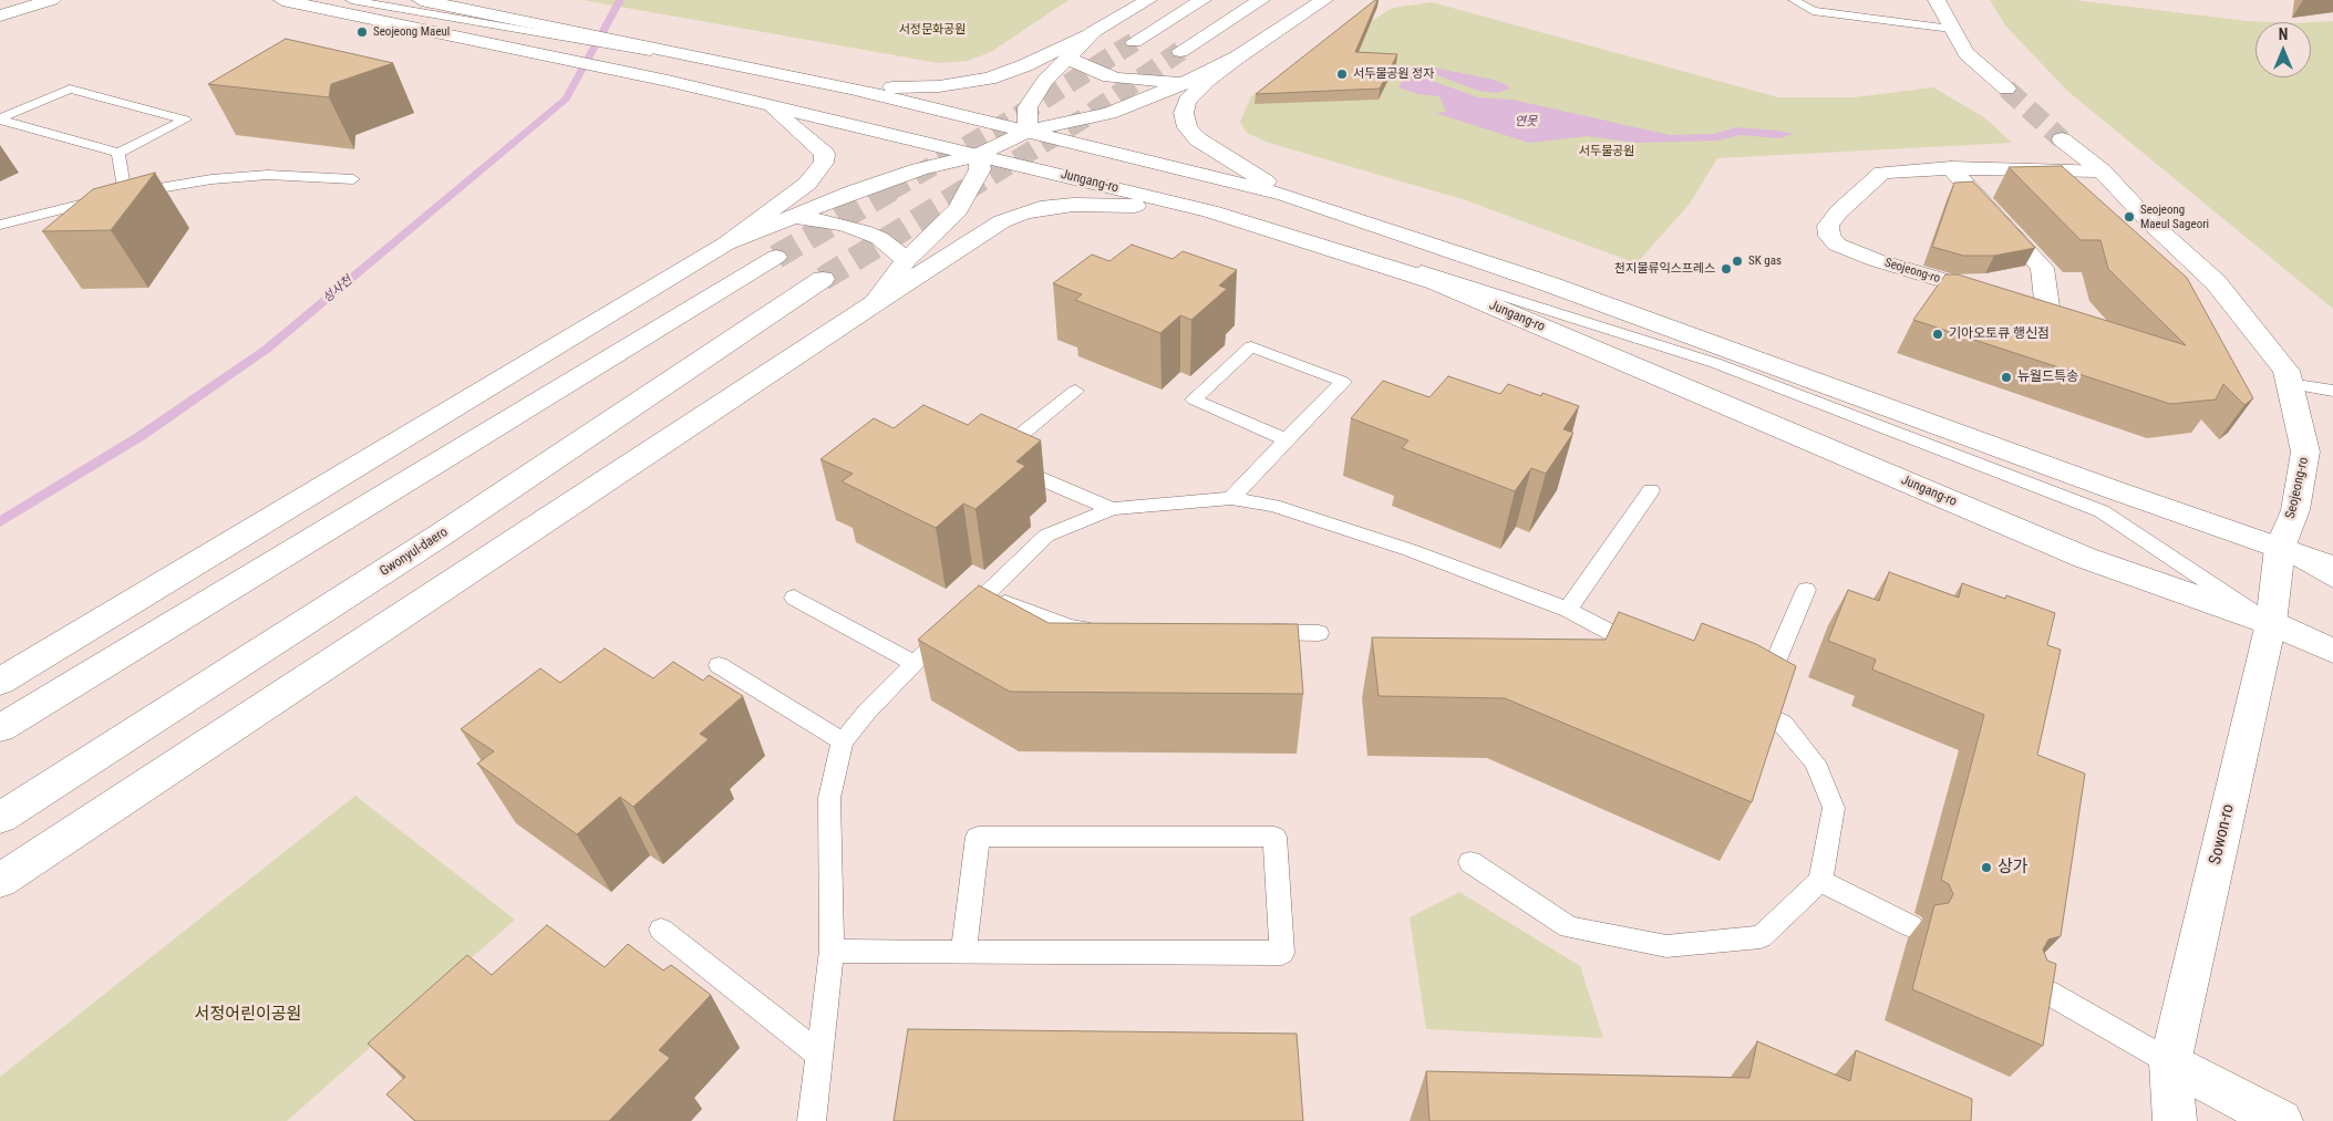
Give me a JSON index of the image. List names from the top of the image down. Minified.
{"streets":{"main road":["Jungang-ro","Seojeong-ro","Gwonyul-daero","Sowon-ro"]},"crossings":[["Jungang-ro","Sowon-ro"],["Seojeong-ro","Sowon-ro"]],"water":["연못","성사천"],"parks":["서정문화공원","서두물공원","서정어린이공원"],"places":["Seojeong Maeul","서두물공원 정자","Seojeong Maeul Sageori","SK gas","천지물류익스프레스","기아오토큐 행신점","뉴월드특송","상가"],"north":"top"}
